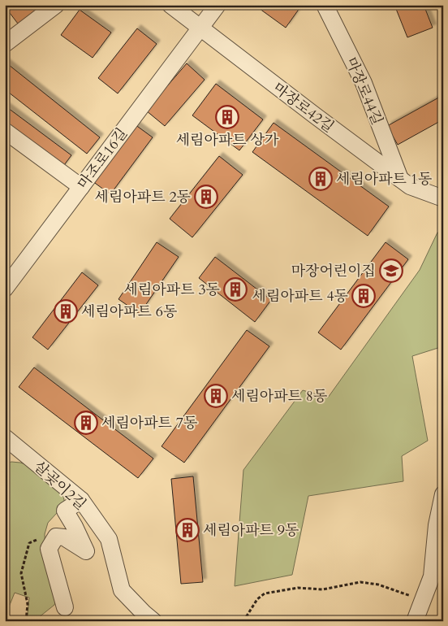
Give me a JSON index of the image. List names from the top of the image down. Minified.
{"streets":{"street":["마장로44길","마장로42길","마조로16길","살곶이2길"]},"crossings":[["마장로44길","마장로42길"],["마장로42길","마조로16길"]],"places":{"building":["세림아파트 상가","세림아파트 1동","세림아파트 2동","세림아파트 3동","세림아파트 4동","세림아파트 6동","세림아파트 8동","세림아파트 7동","세림아파트 9동"],"school or university":["마장어린이집"]}}
